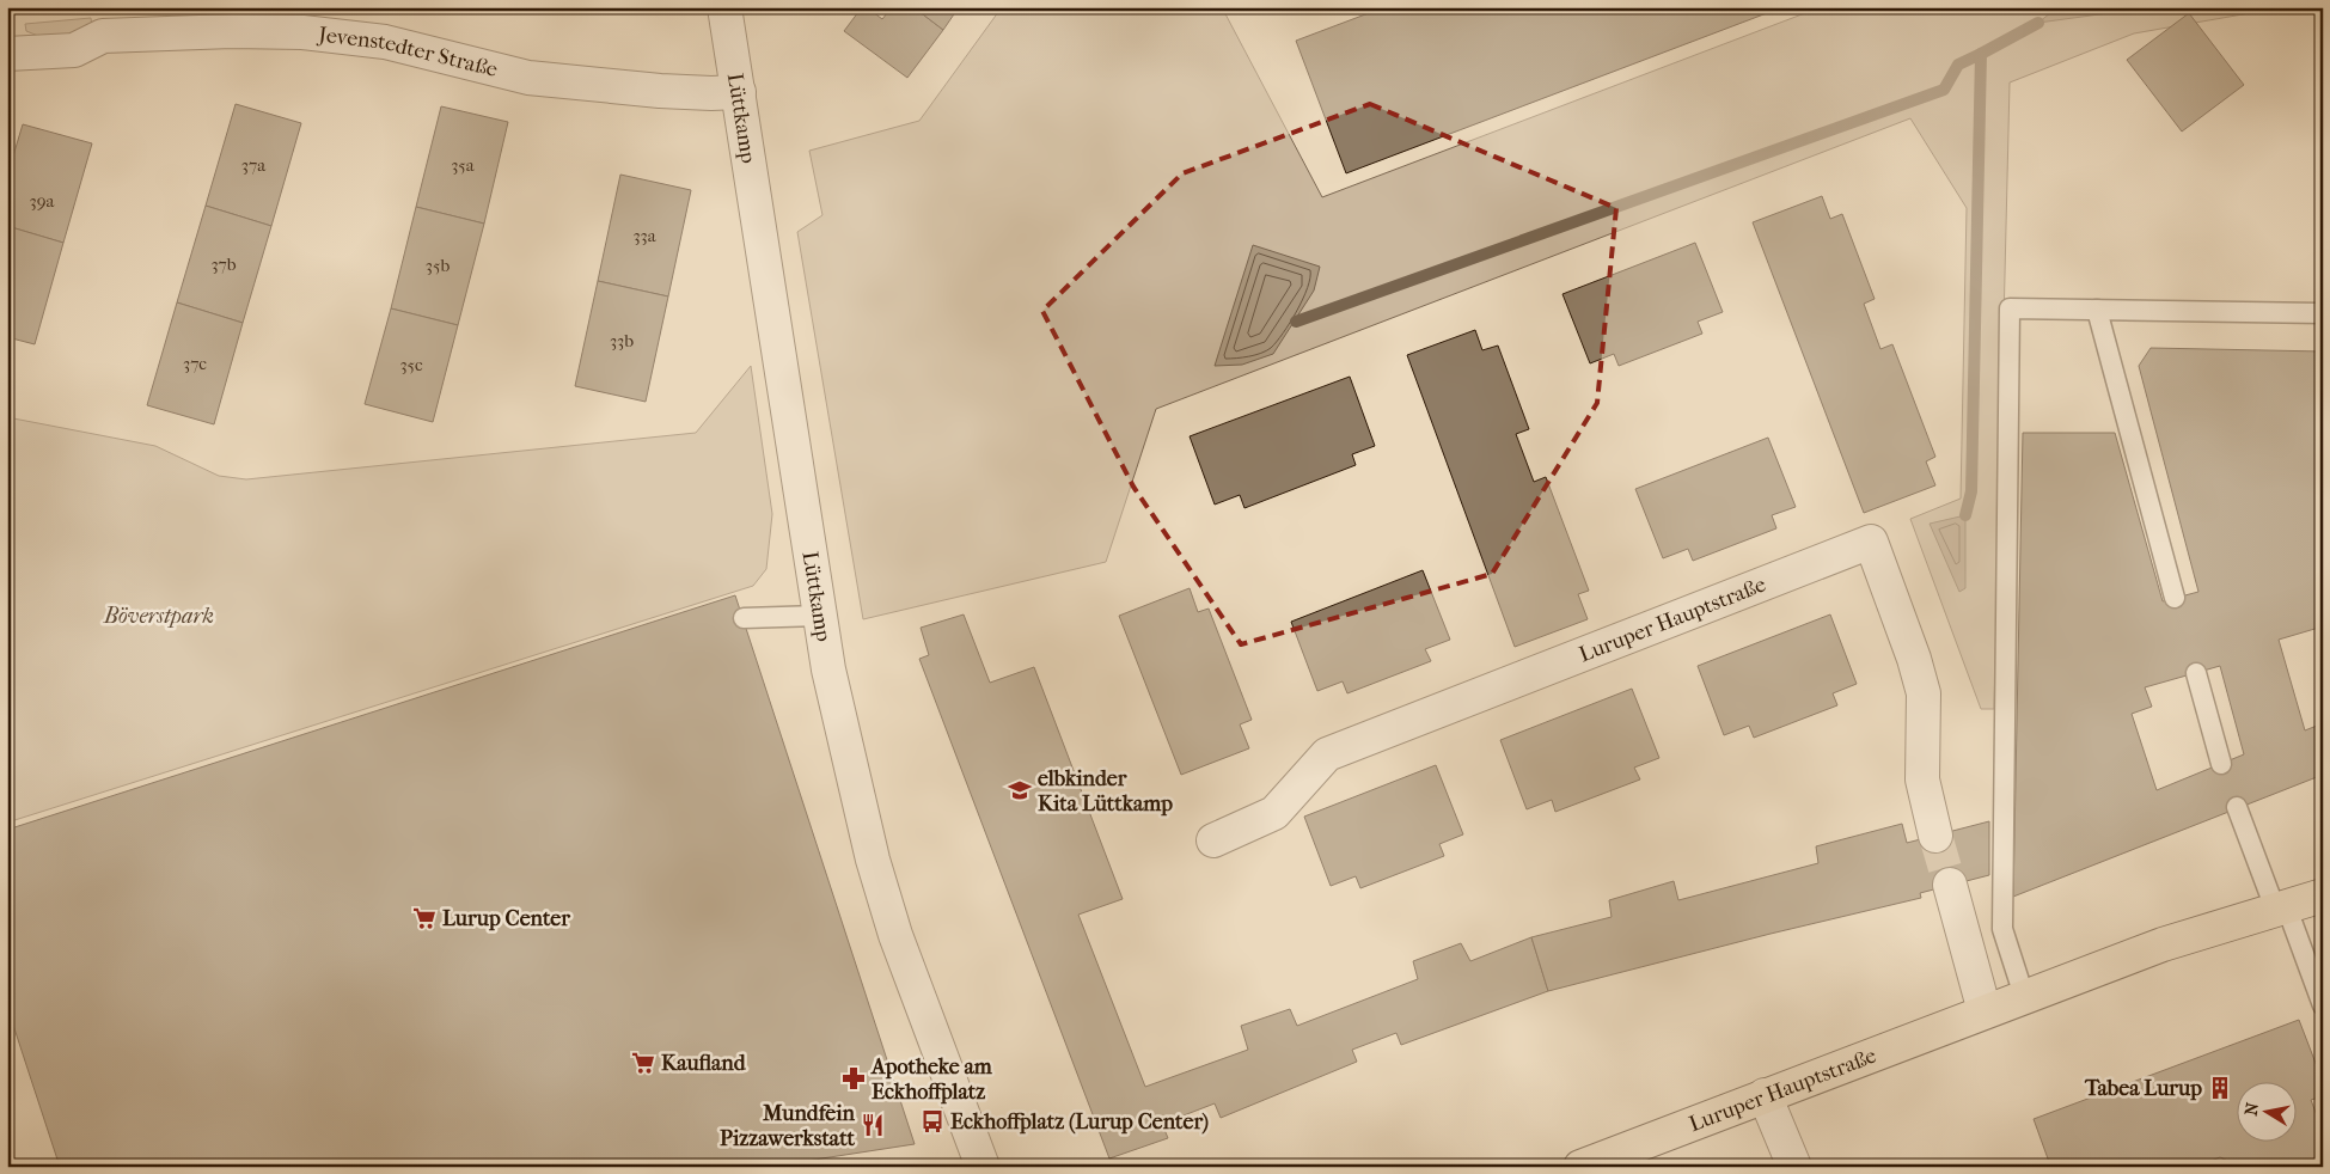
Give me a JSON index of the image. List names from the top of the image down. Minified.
{"streets":{"main road":["Luruper Hauptstraße"],"street":["Jevenstedter Straße","Lüttkamp"]},"crossings":[["Jevenstedter Straße","Lüttkamp"]],"parks":["Böverstpark"],"places":{"school or university":["elbkinder Kita Lüttkamp"],"supermarket":["Lurup Center","Kaufland"],"pharmacy":["Apotheke am Eckhoffplatz"],"building":["Tabea Lurup"],"bus stop":["Eckhoffplatz (Lurup Center)"],"restaurant":["Mundfein Pizzawerkstatt"]},"house_numbers":["37a","35a","39a","33a","37b","35b","33b","37c","35c"],"north":"left"}
